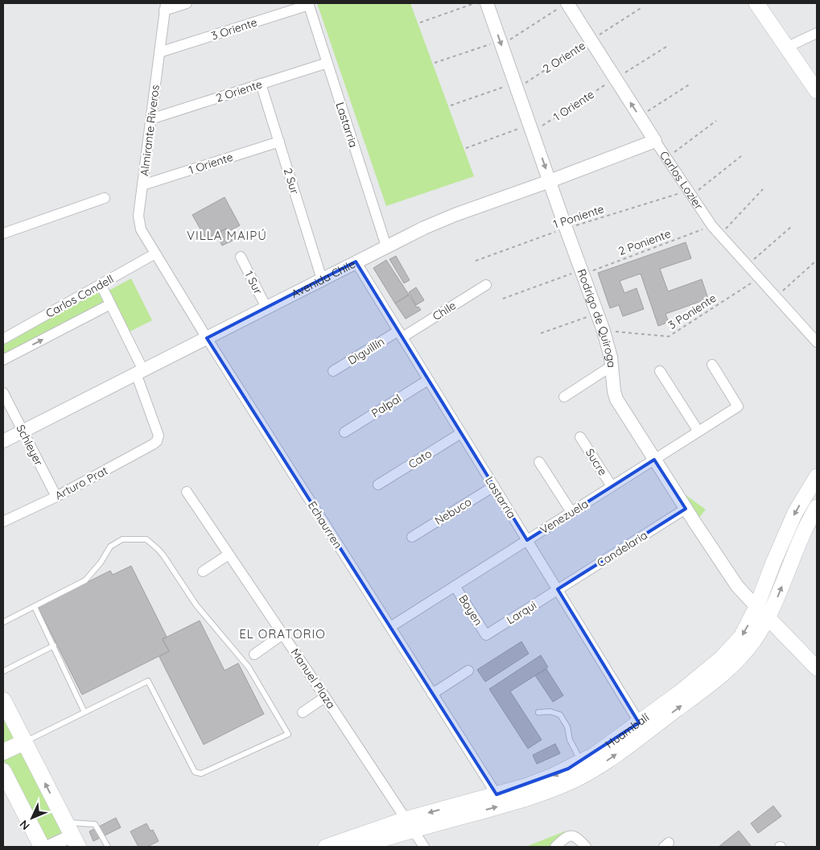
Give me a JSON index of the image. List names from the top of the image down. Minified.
{"streets":{"main road":["Huambalí"],"street":["3 Oriente","2 Oriente","1 Oriente","Lastarria","Almirante Riveros","2 Sur","Carlos Lozier","Avenida Chile","1 Sur","Carlos Condell","Chile","Rodrigo de Quiroga","Diguillín","Palpal","Schleyer","Cato","Sucre","Arturo Prat","Nebuco","Venezuela","Echaurren","Candelaria","Boyen","Larqui","Manuel Plaza"],"path":["1 Poniente","2 Poniente","3 Poniente"]},"crossings":[["3 Oriente","Lastarria"],["3 Oriente","Almirante Riveros"],["2 Oriente","Lastarria"],["2 Oriente","Almirante Riveros"],["2 Oriente","2 Sur"],["2 Oriente","Carlos Lozier"],["2 Oriente","Rodrigo de Quiroga"],["1 Oriente","Almirante Riveros"],["1 Oriente","2 Sur"],["1 Oriente","Carlos Lozier"],["1 Oriente","Rodrigo de Quiroga"],["Lastarria","Avenida Chile"],["Lastarria","Chile"],["Lastarria","Diguillín"],["Lastarria","Palpal"],["Lastarria","Cato"],["Lastarria","Nebuco"],["Lastarria","Venezuela"],["Lastarria","Candelaria"],["Lastarria","Larqui"],["Lastarria","Huambalí"],["Almirante Riveros","Carlos Condell"],["Almirante Riveros","Echaurren"],["2 Sur","Avenida Chile"],["Carlos Lozier","1 Poniente"],["Carlos Lozier","2 Poniente"],["Carlos Lozier","Avenida Chile"],["Carlos Lozier","3 Poniente"],["1 Poniente","Rodrigo de Quiroga"],["2 Poniente","Rodrigo de Quiroga"],["Avenida Chile","1 Sur"],["Avenida Chile","Rodrigo de Quiroga"],["Avenida Chile","Schleyer"],["Avenida Chile","Arturo Prat"],["Avenida Chile","Echaurren"],["Carlos Condell","Echaurren"],["Chile","Diguillín"],["3 Poniente","Rodrigo de Quiroga"],["Rodrigo de Quiroga","Venezuela"],["Rodrigo de Quiroga","Candelaria"],["Rodrigo de Quiroga","Huambalí"],["Schleyer","Arturo Prat"],["Sucre","Venezuela"],["Venezuela","Echaurren"],["Venezuela","Boyen"],["Echaurren","Huambalí"],["Candelaria","Larqui"],["Boyen","Larqui"],["Manuel Plaza","Huambalí"]],"districts":["VILLA MAIPÚ","EL ORATORIO"],"north":"bottom left"}
